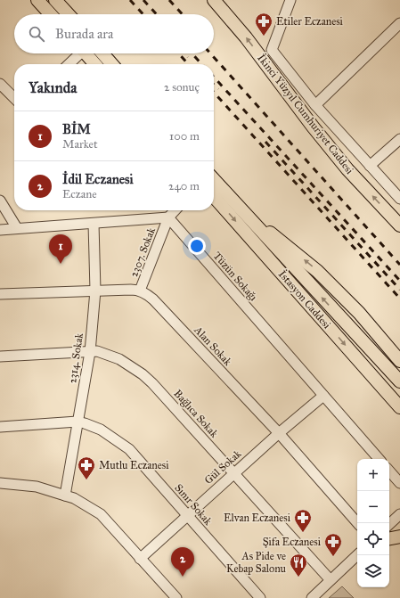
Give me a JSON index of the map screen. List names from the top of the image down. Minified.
{"streets":{"main road":["İkinci Yüzyıl Cumhuriyet Caddesi","İstasyon Caddesi"],"street":["2307. Sokak","Tüzün Sokağı","Alan Sokak","2314. Sokak","Bağlıca Sokak","Gül Sokak","Sınır Sokak"]},"crossings":[["2307. Sokak","Tüzün Sokağı"],["2307. Sokak","Alan Sokak"],["Tüzün Sokağı","Gül Sokak"],["Alan Sokak","Gül Sokak"],["2314. Sokak","Bağlıca Sokak"],["2314. Sokak","Sınır Sokak"],["Bağlıca Sokak","Gül Sokak"],["Gül Sokak","Sınır Sokak"]],"places":{"pharmacy":["Etiler Eczanesi","Mutlu Eczanesi","Elvan Eczanesi","Şifa Eczanesi"],"restaurant":["As Pide ve Kebap Salonu"]},"page":{"search":"Burada ara","heading":["Yakında","2 sonuç"],"list":[{"mark":"1","name":"BİM","note":"Market","value":"100 m"},{"mark":"2","name":"İdil Eczanesi","note":"Eczane","value":"240 m"}],"pins":["1","2"],"map_buttons":["+","−"]}}
